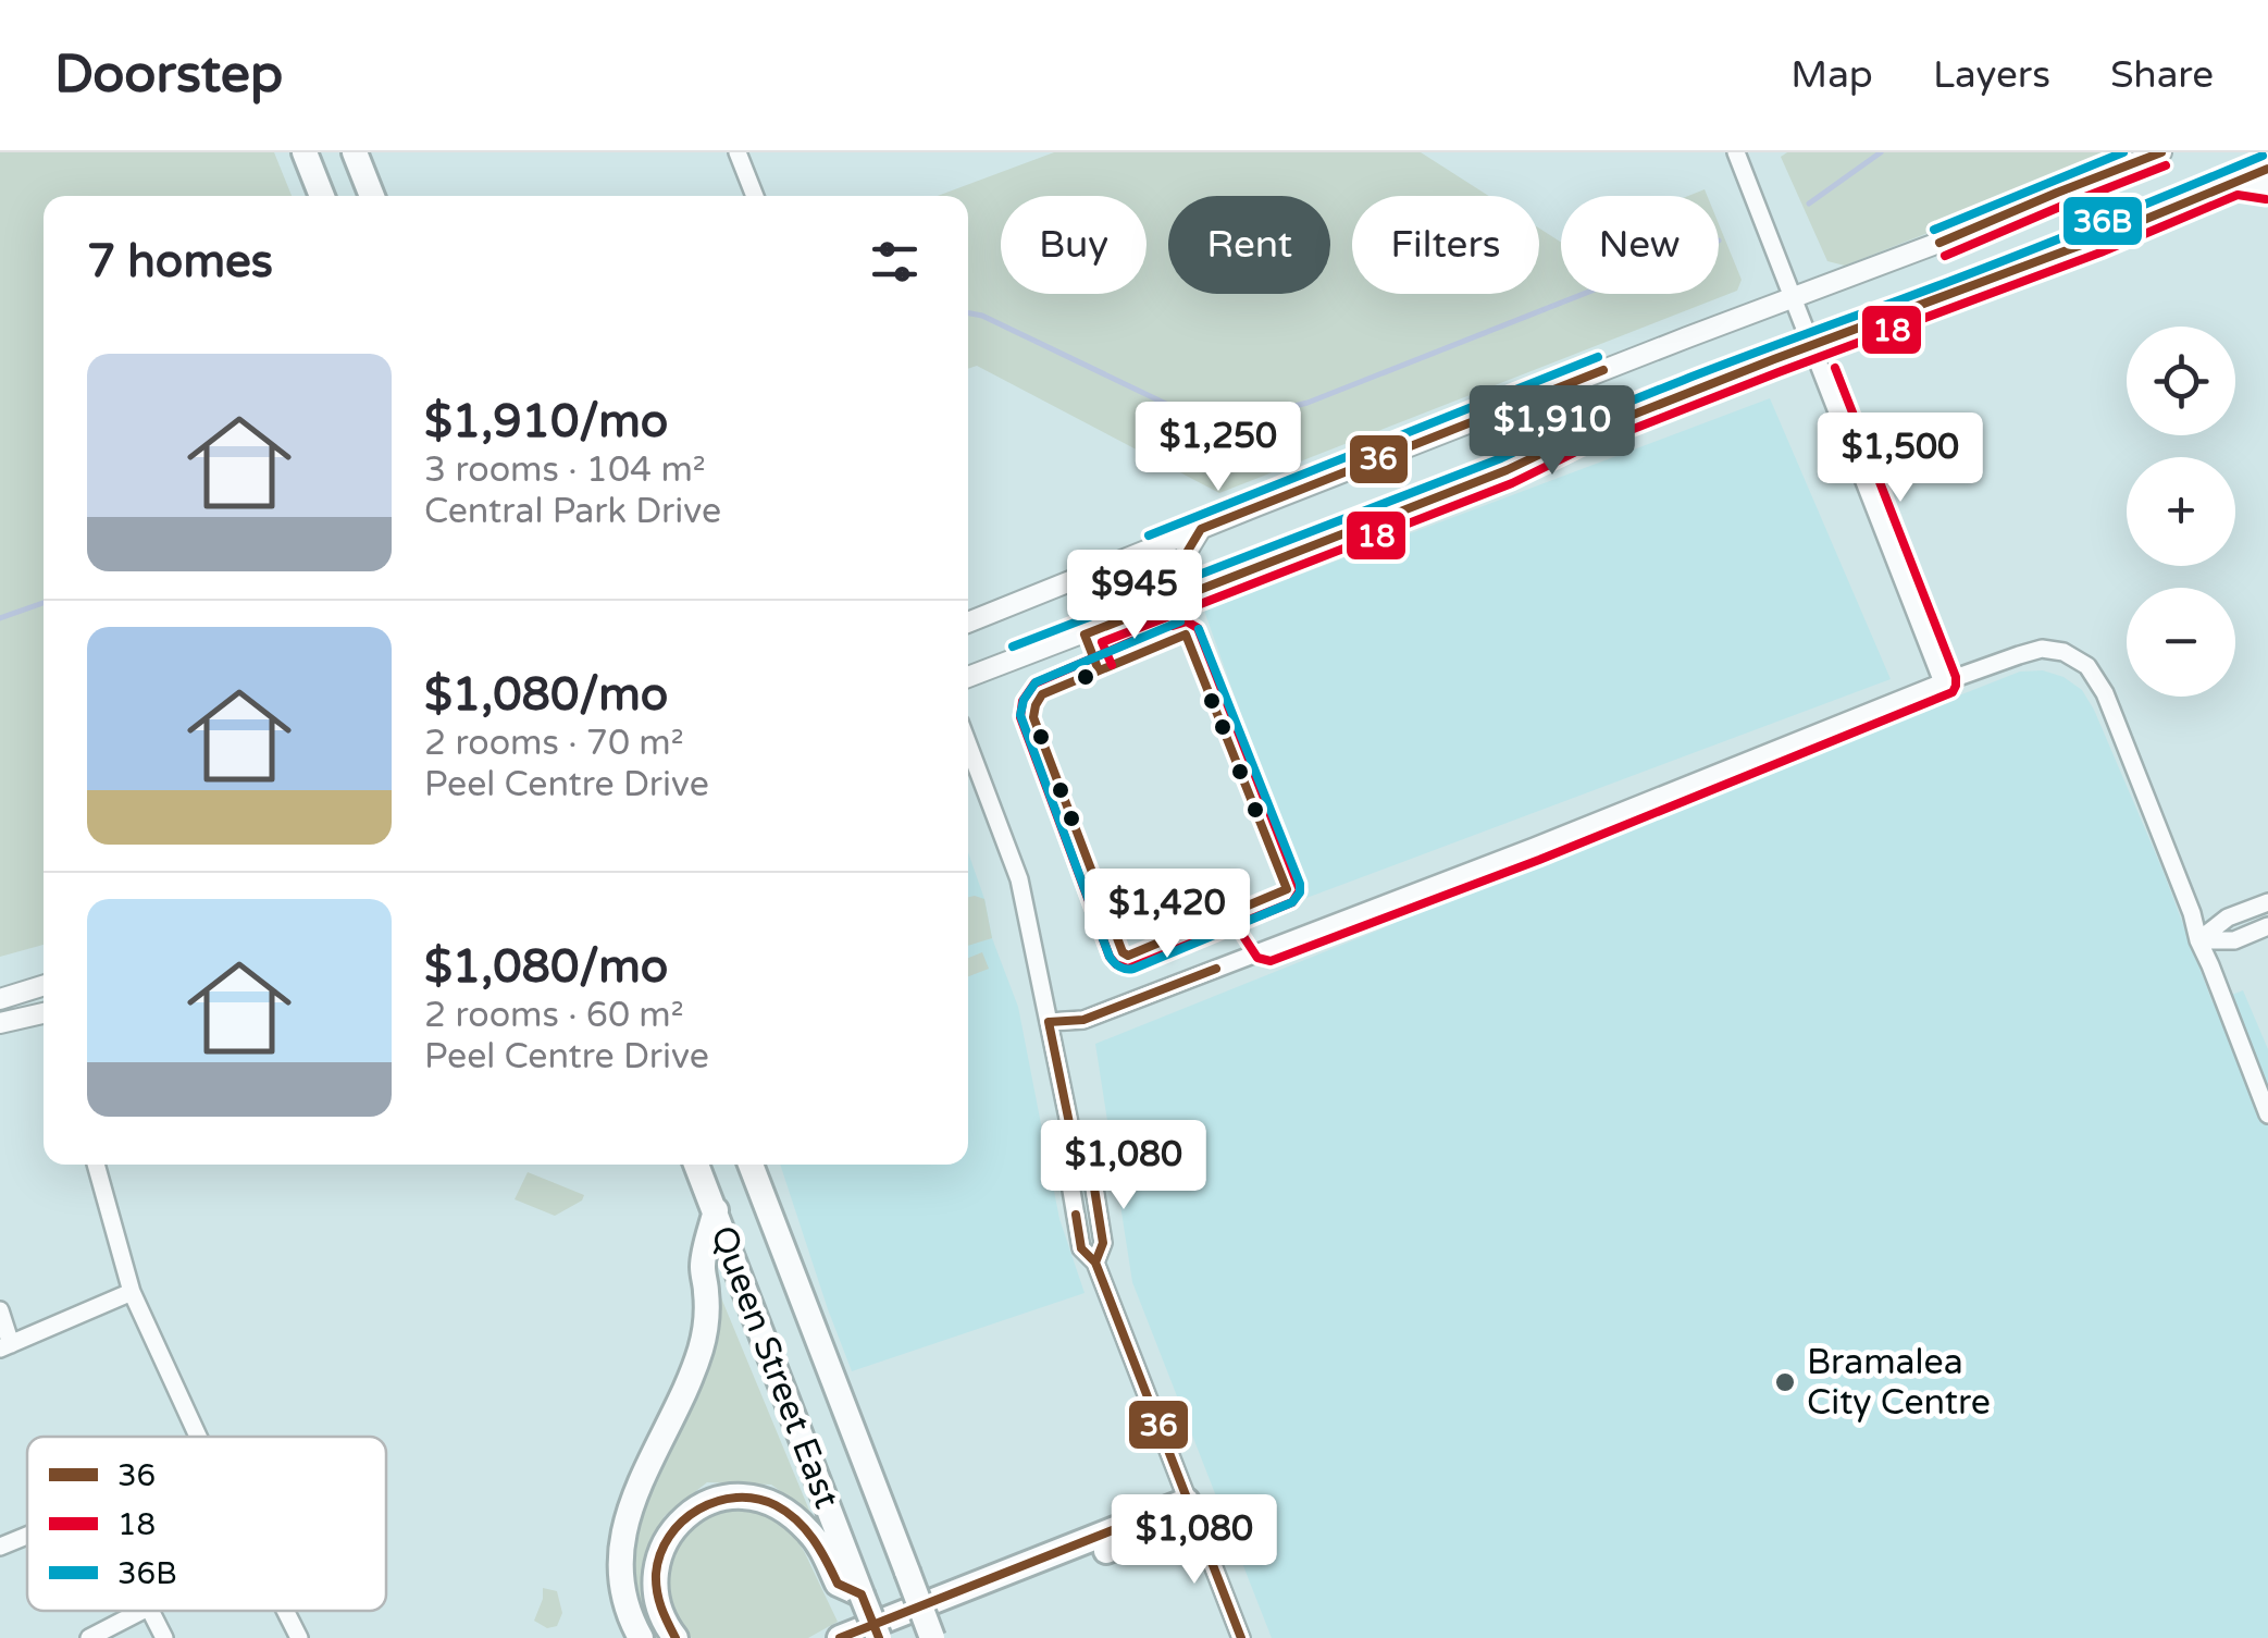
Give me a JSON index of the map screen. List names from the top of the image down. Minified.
{"streets":{"main road":["Queen Street East"]},"places":["Bramalea City Centre"],"lines":["transit line 36","transit line 36B","transit line 18"],"legend":["36","18","36B"],"page":{"header":"Doorstep","nav":["Map","Layers","Share"],"chip":["Buy","Rent","Filters","New"],"heading":"7 homes","map_buttons":["+","−"],"list":[{"name":"$1,910/mo","note":"3 rooms · 104 m² · Central Park Drive"},{"name":"$1,080/mo","note":"2 rooms · 70 m² · Peel Centre Drive"},{"name":"$1,080/mo","note":"2 rooms · 60 m² · Peel Centre Drive"}],"price":["$1,910","$1,250","$1,500","$945","$1,420","$1,080","$1,080"]}}
